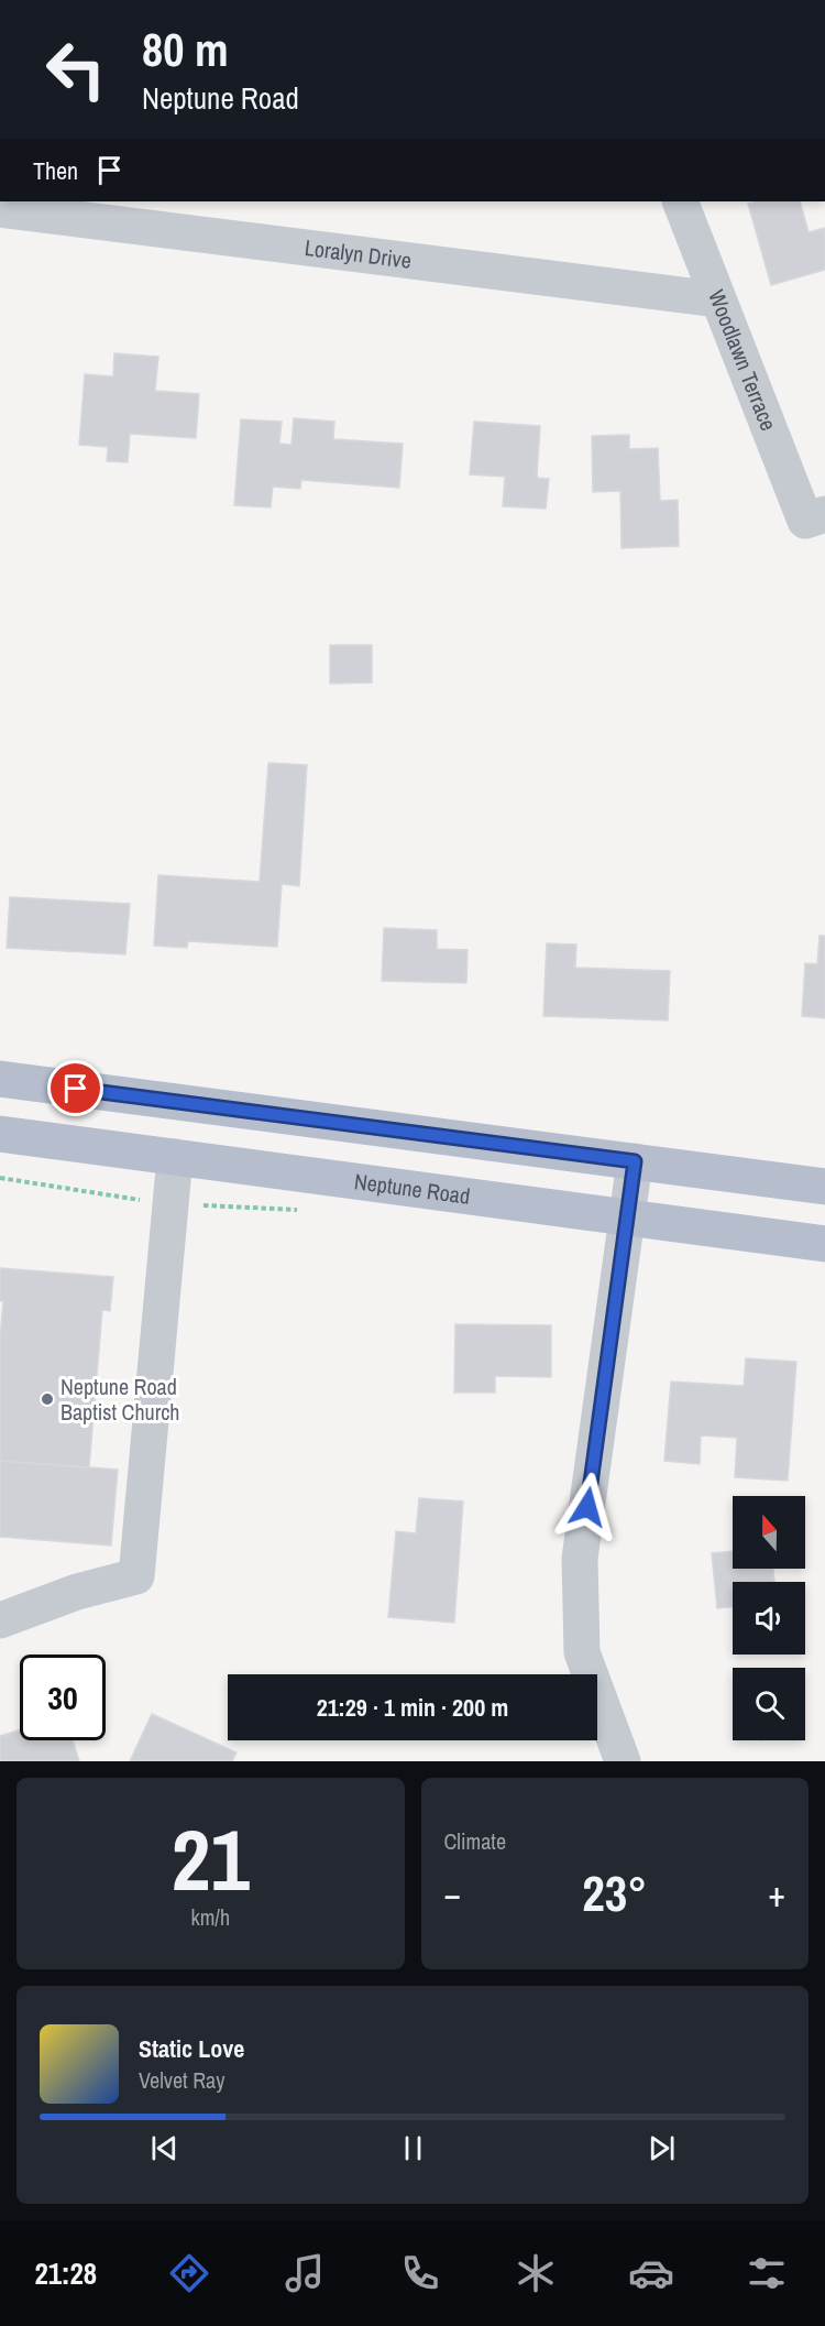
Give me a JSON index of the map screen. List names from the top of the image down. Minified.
{"streets":{"main road":["Neptune Road"],"street":["Loralyn Drive","Woodlawn Terrace"]},"crossings":[["Loralyn Drive","Woodlawn Terrace"]],"places":["Neptune Road Baptist Church"],"north":"top","page":{"turn":["80 m","Neptune Road"],"then":"Then","limit":"30","trip":"21:29 · 1 min · 200 m","tile":[["21","km/h"],"Climate"],"heat":["−","23°","+"],"song":["Static Love","Velvet Ray"],"tabs":"21:28"}}
